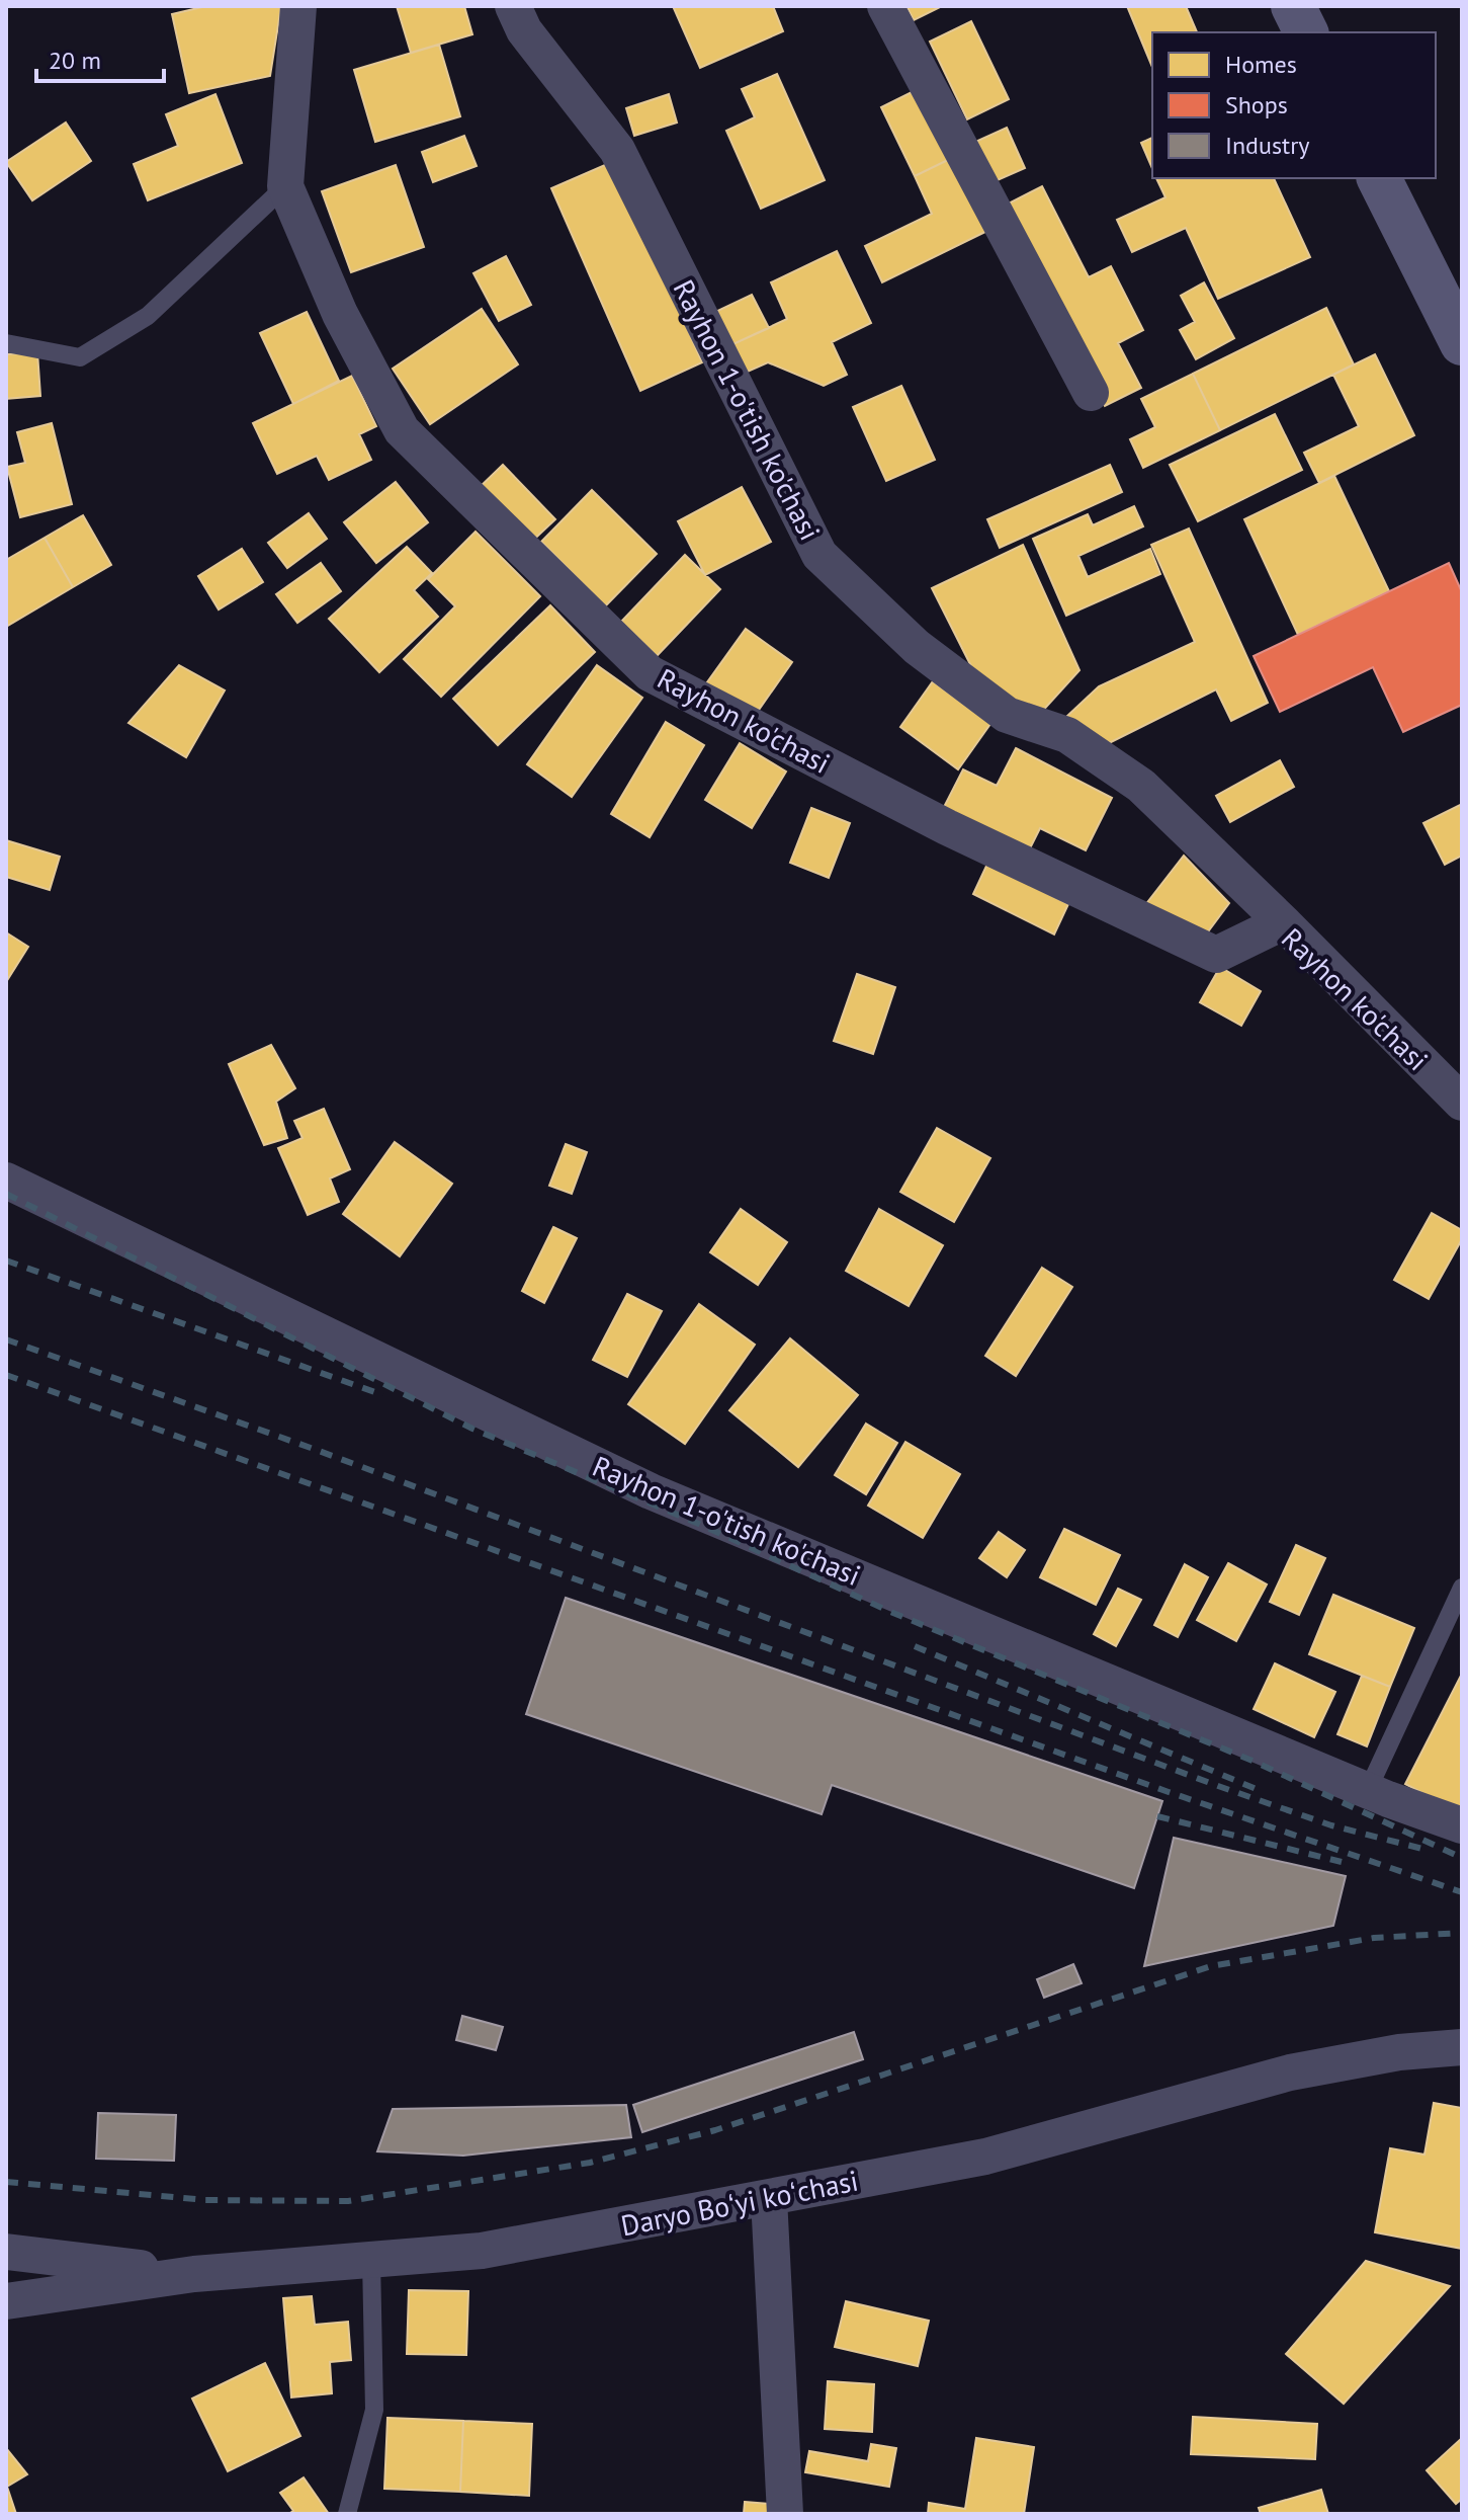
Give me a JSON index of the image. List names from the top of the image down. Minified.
{"streets":{"street":["Rayhon 1-o'tish ko'chasi","Rayhon ko'chasi","Daryo Boʻyi koʻchasi"]},"crossings":[["Rayhon 1-o'tish ko'chasi","Rayhon ko'chasi"]],"legend":["Homes","Shops","Industry"],"scale_bar":"20 m"}
